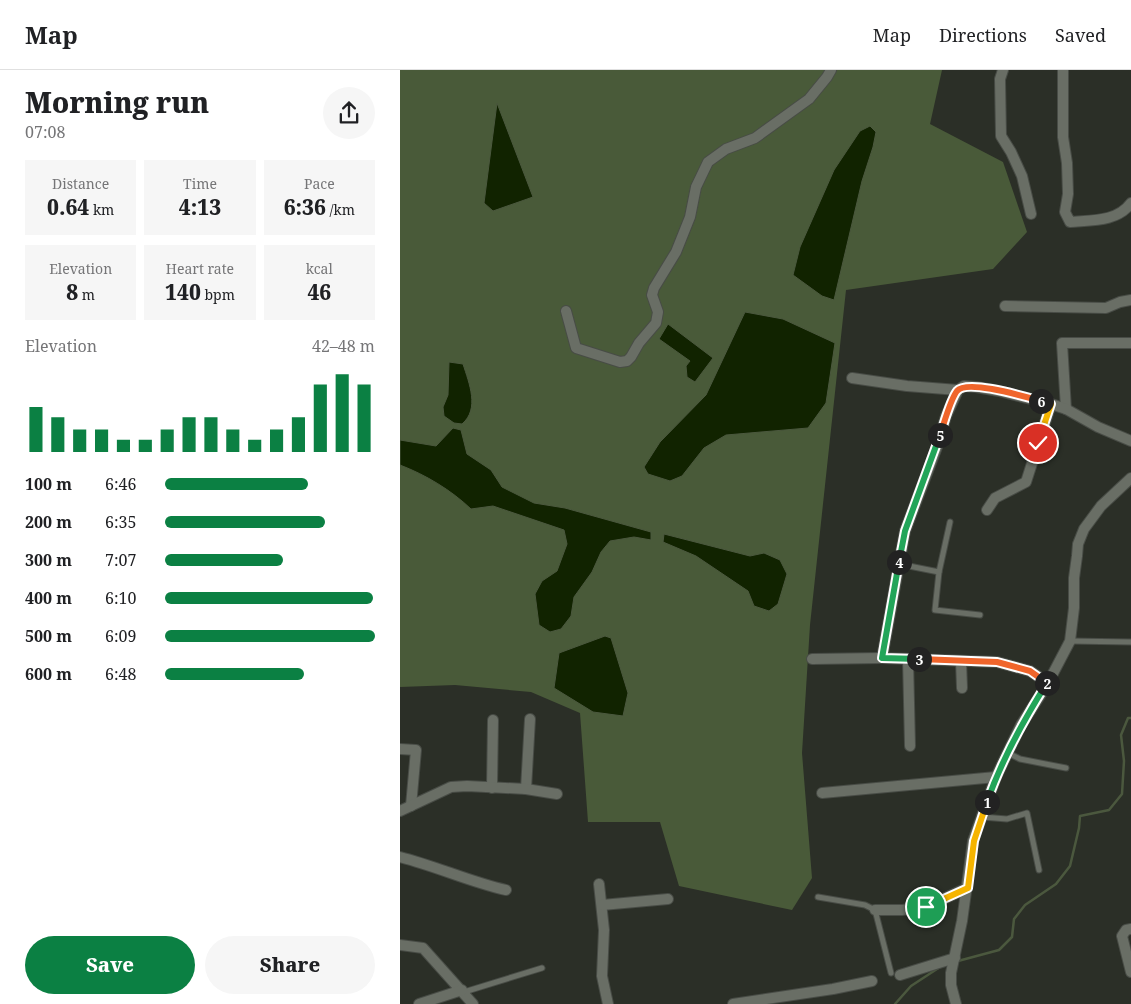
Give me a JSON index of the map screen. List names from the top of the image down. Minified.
{"page":{"header":"Map","nav":["Map","Directions","Saved"],"heading":["Morning run","07:08"],"stats":[["Distance","0.64 km"],["Time","4:13"],["Pace","6:36 /km"],["Elevation","8 m"],["Heart rate","140 bpm"],["kcal","46"]],"chart":["Elevation","42–48 m"],"pins":["6","5","4","3","2","1"],"list":[{"name":"100 m","note":"6:46"},{"name":"200 m","note":"6:35"},{"name":"300 m","note":"7:07"},{"name":"400 m","note":"6:10"},{"name":"500 m","note":"6:09"},{"name":"600 m","note":"6:48"}],"buttons":["Save","Share"]}}
